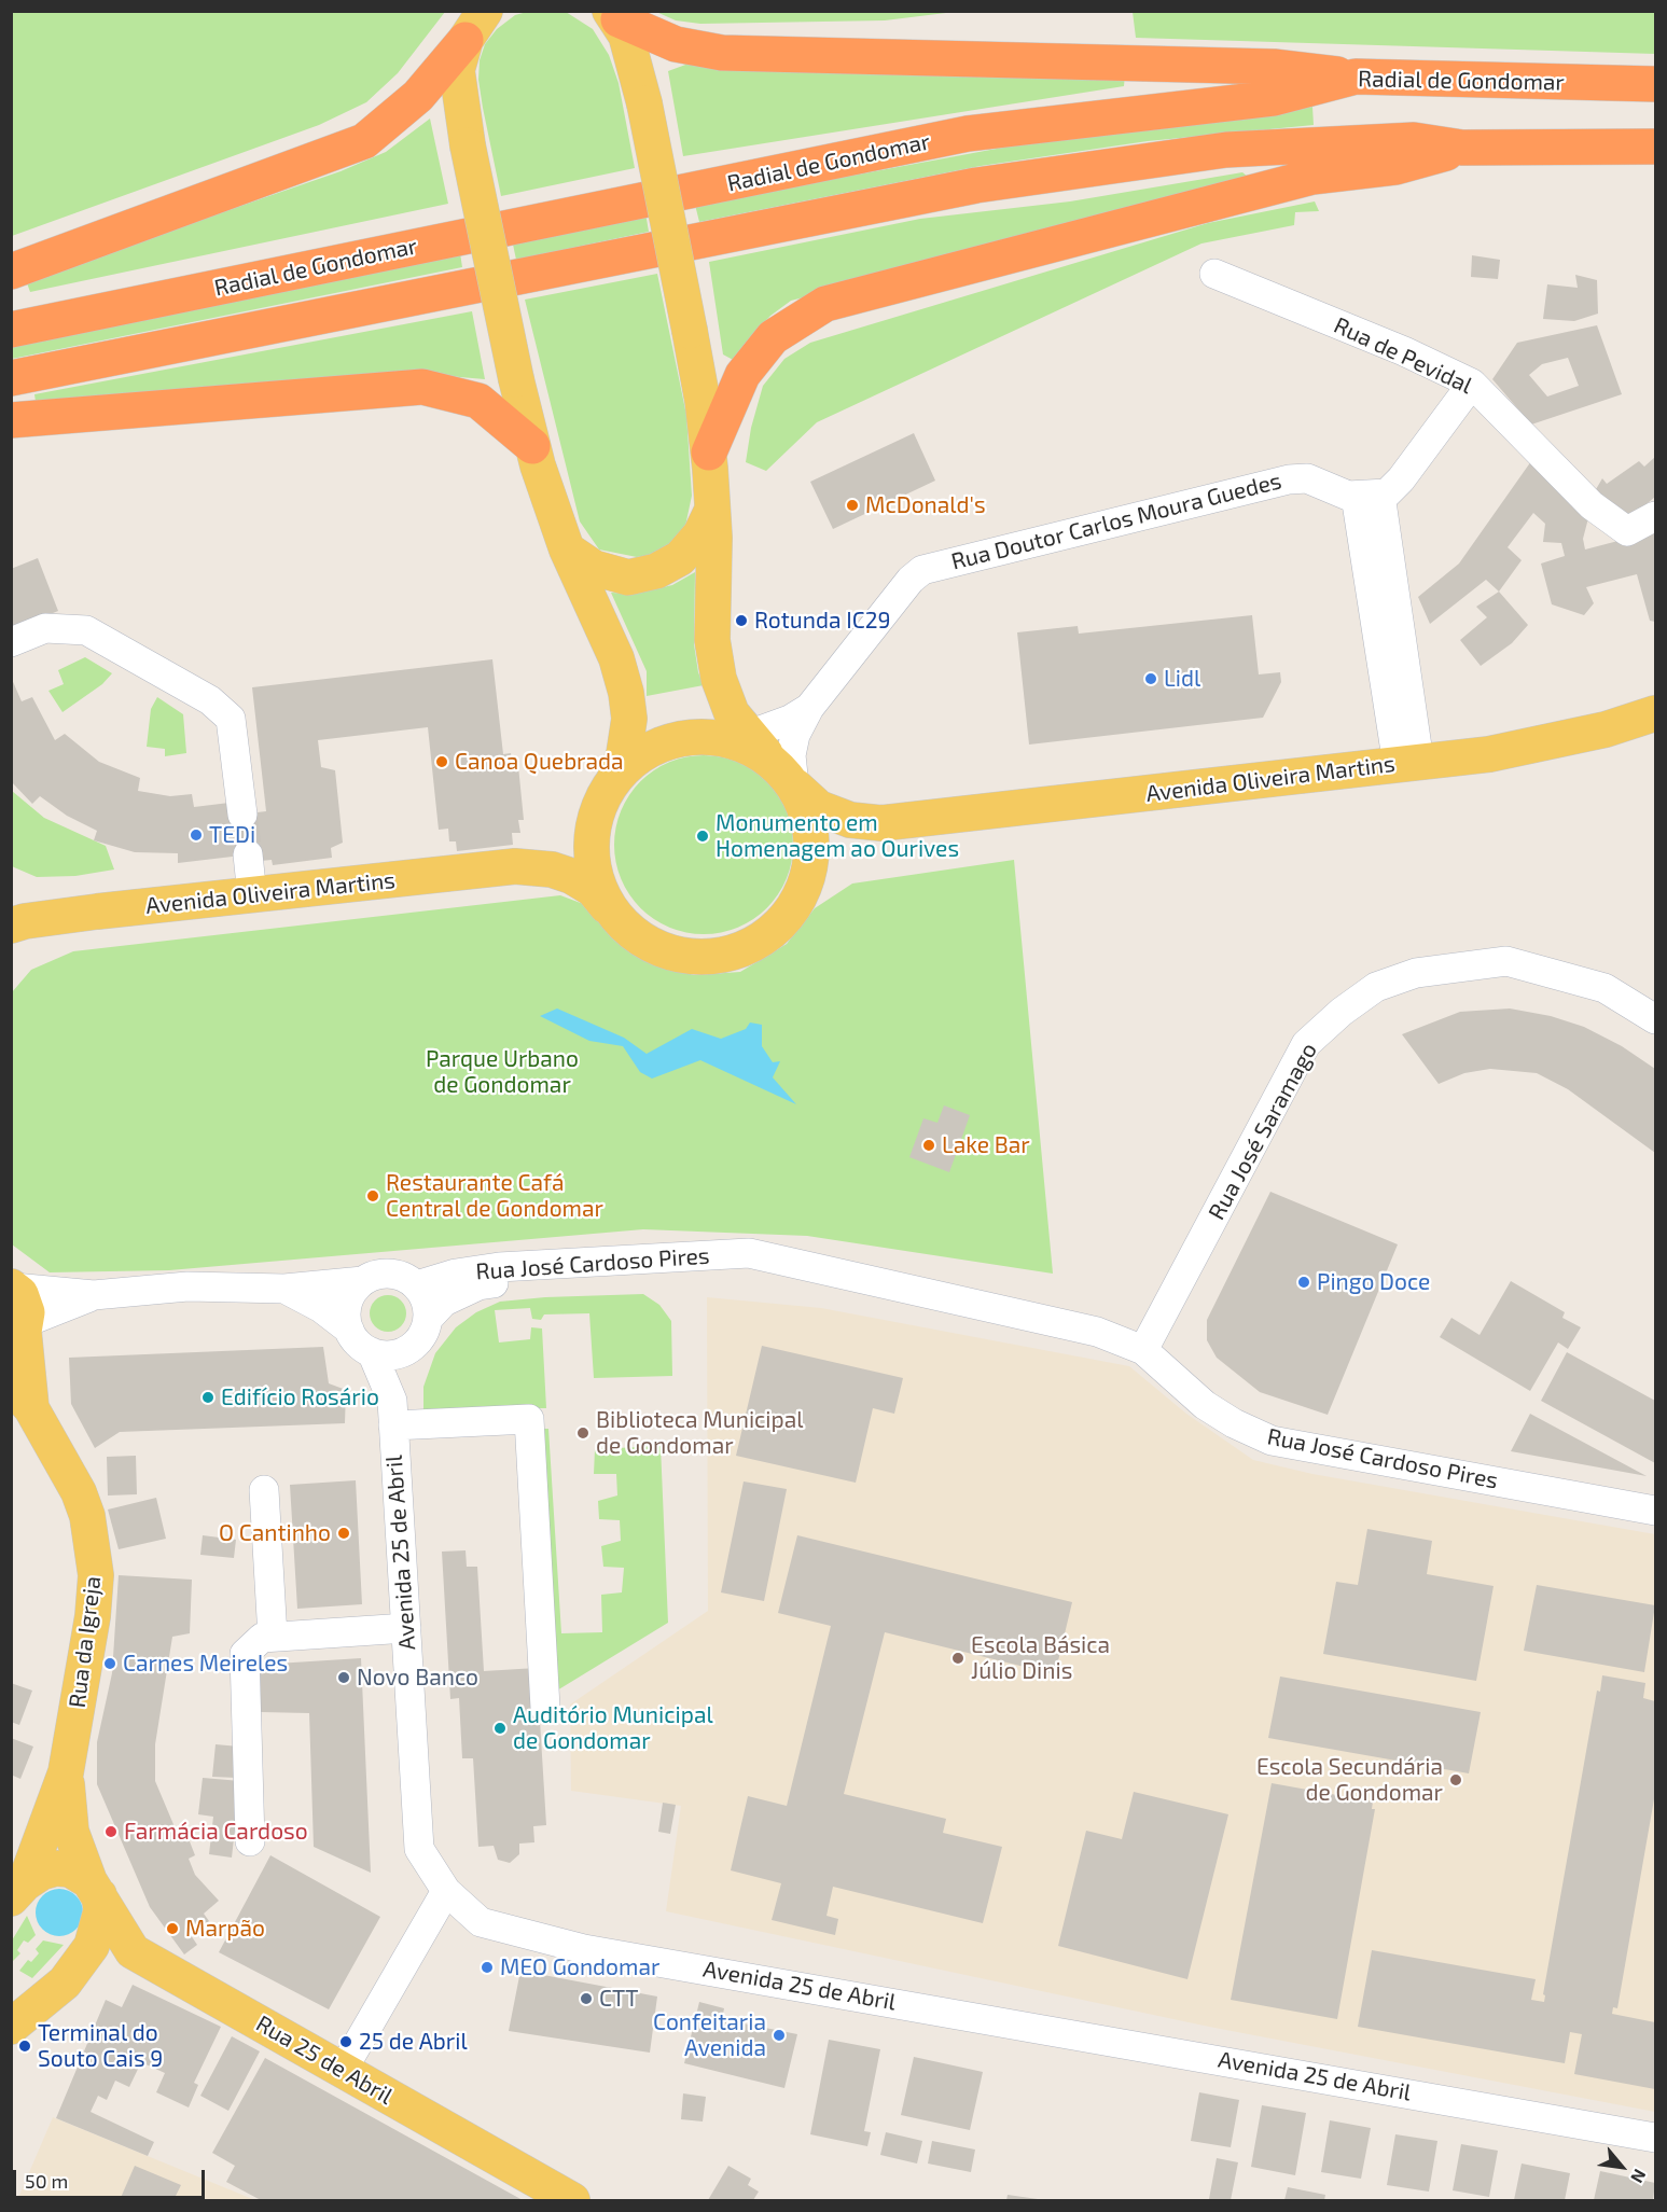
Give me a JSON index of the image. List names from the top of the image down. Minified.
{"streets":{"highway":["Radial de Gondomar"],"main road":["Avenida Oliveira Martins","Rua da Igreja","Rua 25 de Abril"],"street":["Rua de Pevidal","Rua Doutor Carlos Moura Guedes","Rua José Saramago","Rua José Cardoso Pires","Avenida 25 de Abril"]},"crossings":[["Rua Doutor Carlos Moura Guedes","Avenida Oliveira Martins"],["Rua José Saramago","Rua José Cardoso Pires"],["Rua José Cardoso Pires","Avenida 25 de Abril"],["Rua da Igreja","Rua 25 de Abril"]],"parks":["Parque Urbano de Gondomar"],"places":["McDonald's","Rotunda IC29","Lidl","Canoa Quebrada","TEDi","Monumento em Homenagem ao Ourives","Lake Bar","Restaurante Cafá Central de Gondomar","Pingo Doce","Edifício Rosário","Biblioteca Municipal de Gondomar","O Cantinho","Escola Básica Júlio Dinis","Carnes Meireles","Novo Banco","Auditório Municipal de Gondomar","Escola Secundária de Gondomar","Farmácia Cardoso","Marpão","MEO Gondomar","CTT","Confeitaria Avenida","25 de Abril","Terminal do Souto Cais 9"],"scale_bar":"50 m","north":"bottom right"}
